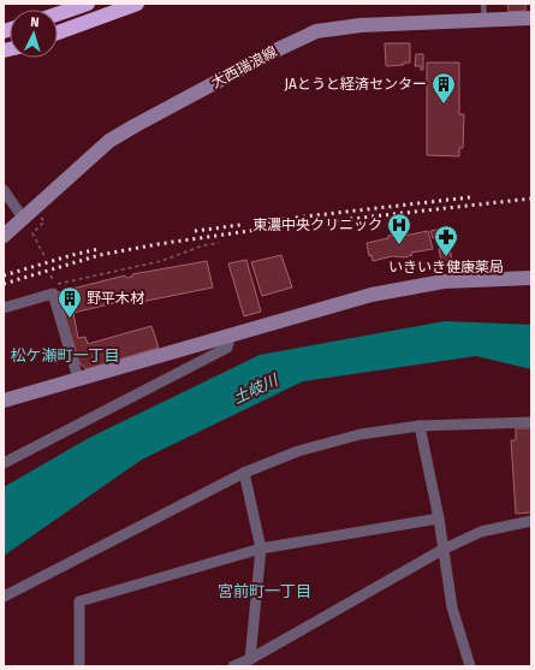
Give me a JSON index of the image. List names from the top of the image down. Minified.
{"streets":{"main road":["大西瑞浪線"]},"districts":["松ケ瀬町一丁目","宮前町一丁目"],"water":["土岐川"],"places":{"building":["JAとうと経済センター","野平木材"],"hospital":["東濃中央クリニック"],"pharmacy":["いきいき健康薬局"]},"north":"top"}
